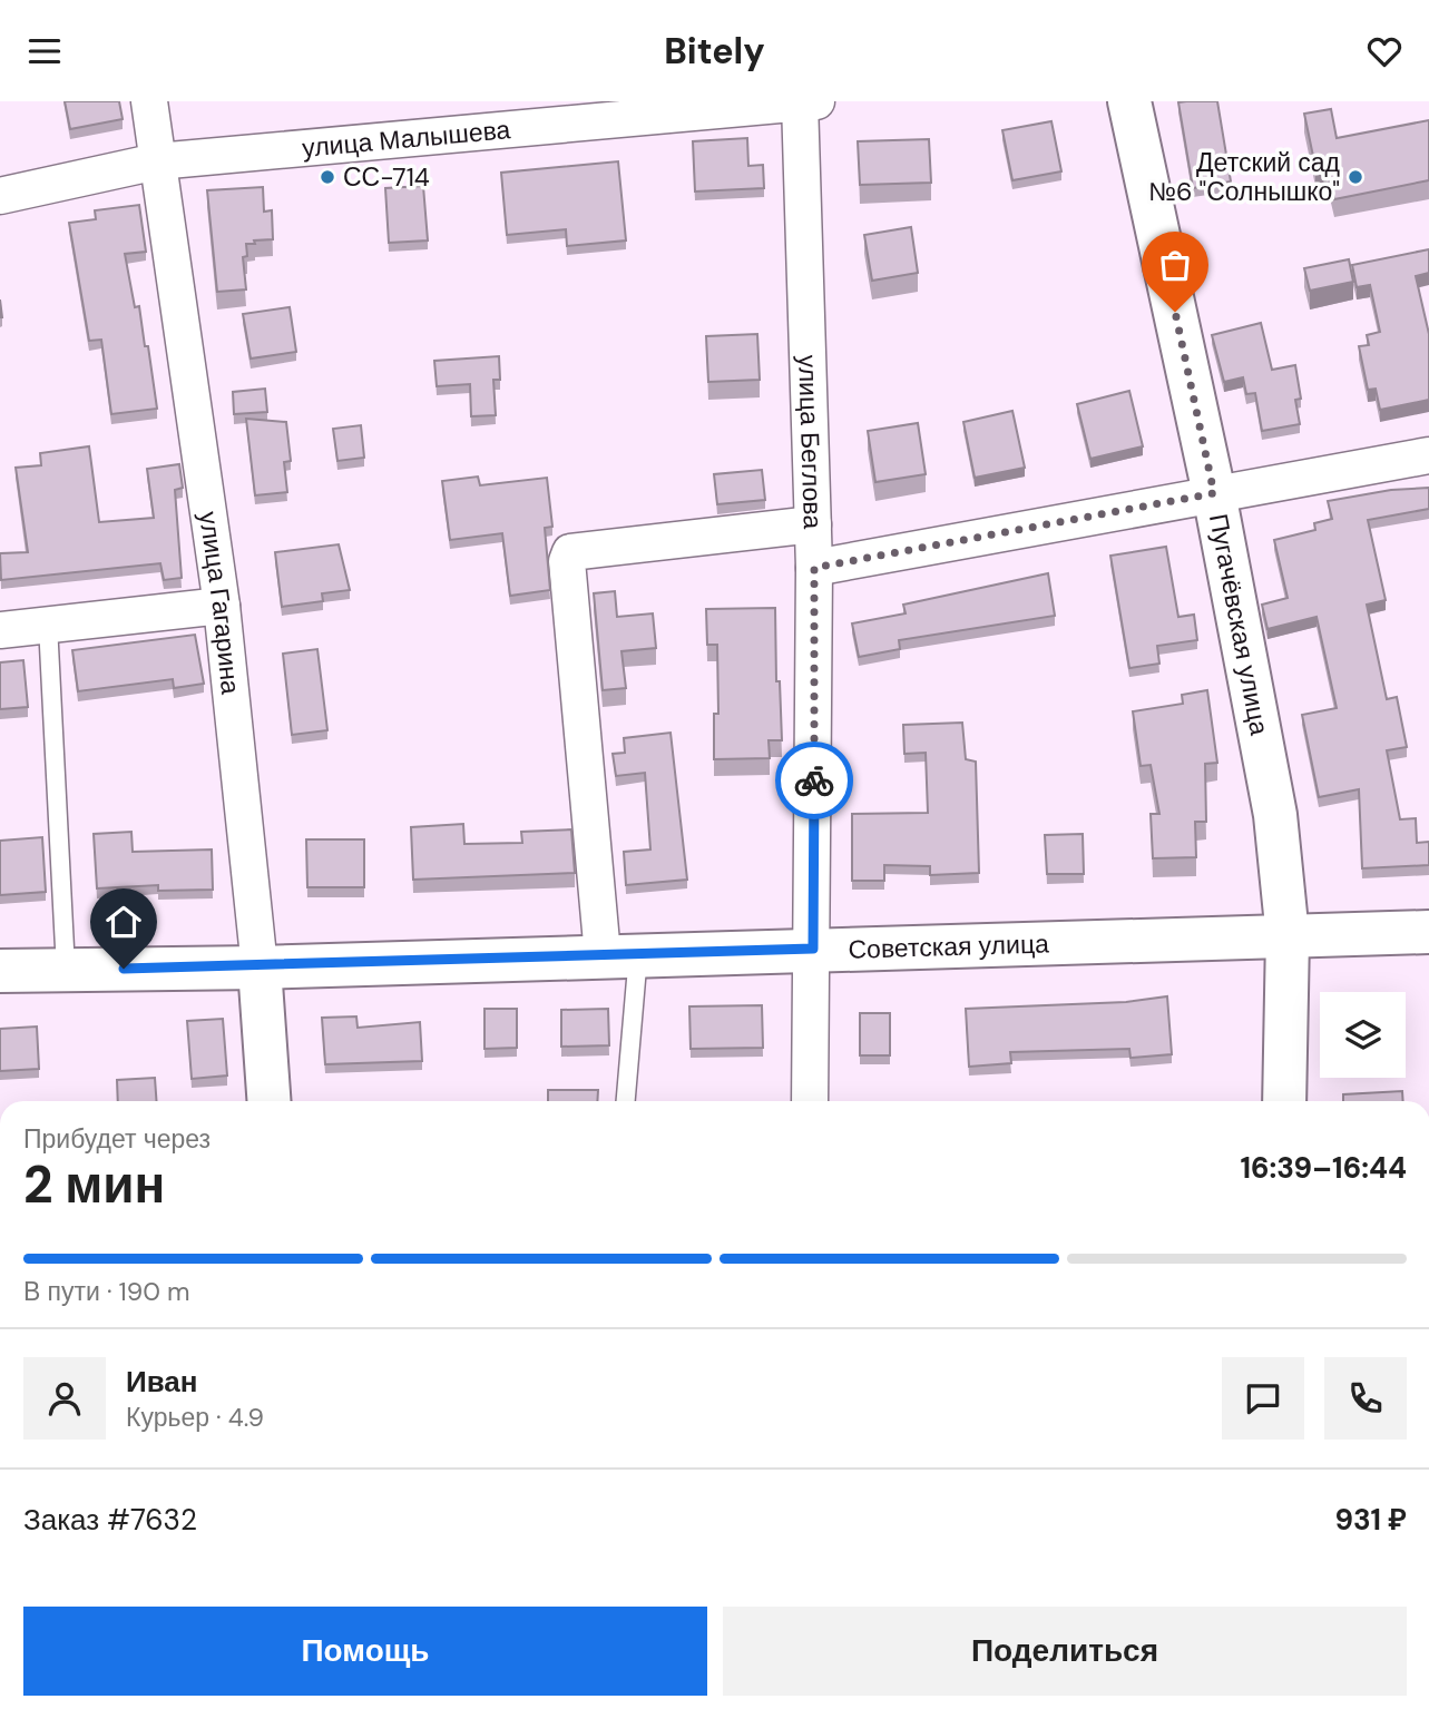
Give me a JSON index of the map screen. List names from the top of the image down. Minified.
{"streets":{"street":["улица Малышева","улица Беглова","улица Гагарина","Пугачёвская улица","Советская улица"]},"crossings":[["улица Малышева","улица Беглова"],["улица Малышева","улица Гагарина"],["улица Беглова","Советская улица"],["улица Гагарина","Советская улица"],["Пугачёвская улица","Советская улица"]],"places":["СС-714","Детский сад №6 \"Солнышко\""],"page":{"header":"Bitely","heading":["2 мин","Прибудет через","16:39–16:44"],"panel":["Иван","Курьер · 4.9","Заказ #7632","931 ₽"],"bar":"В пути · 190 m","buttons":["Помощь","Поделиться"]}}
